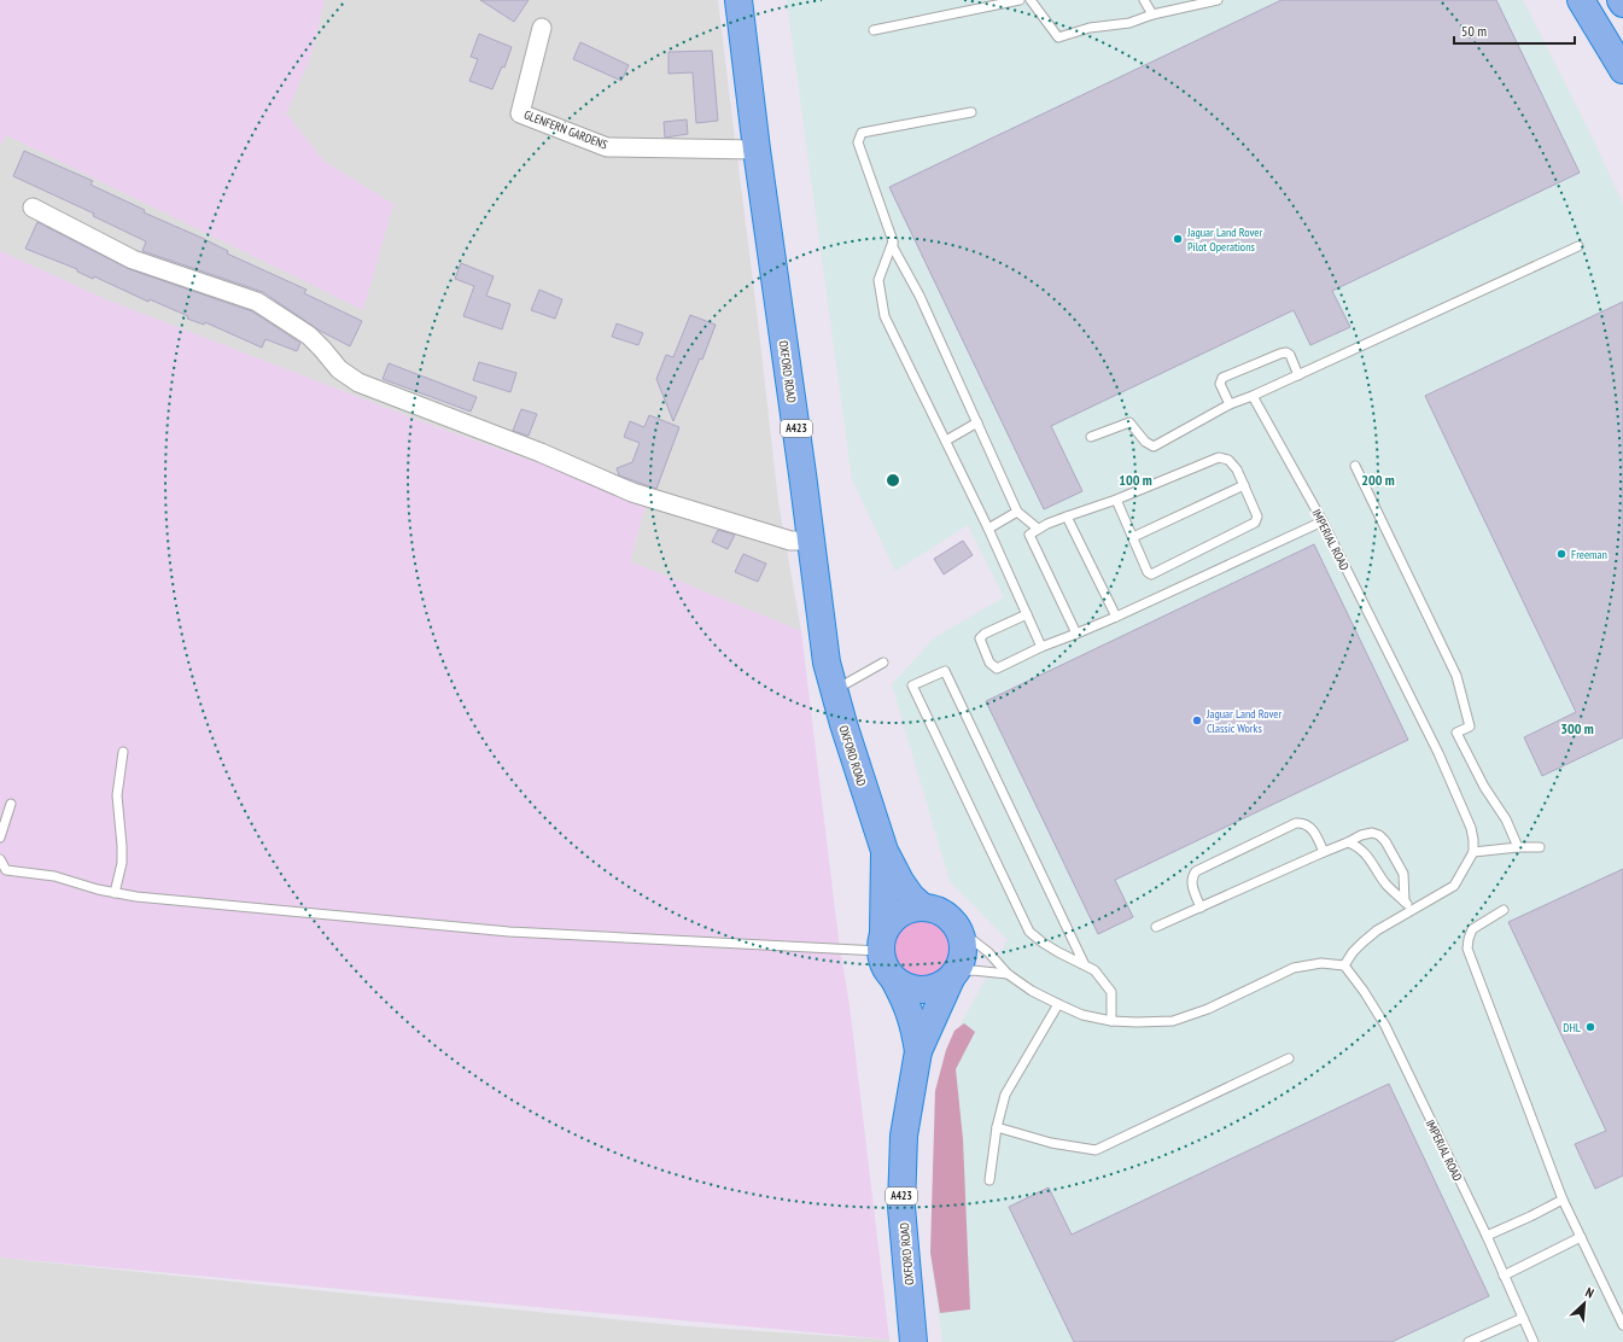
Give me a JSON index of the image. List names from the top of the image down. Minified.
{"streets":{"highway":["OXFORD ROAD","A423"],"street":["GLENFERN GARDENS"],"lane":["IMPERIAL ROAD"]},"crossings":[["GLENFERN GARDENS","OXFORD ROAD"]],"places":["Jaguar Land Rover Pilot Operations","Freeman","Jaguar Land Rover Classic Works","DHL"],"scale_bar":"50 m","north":"top right","rings":["100 m","200 m","300 m"]}
